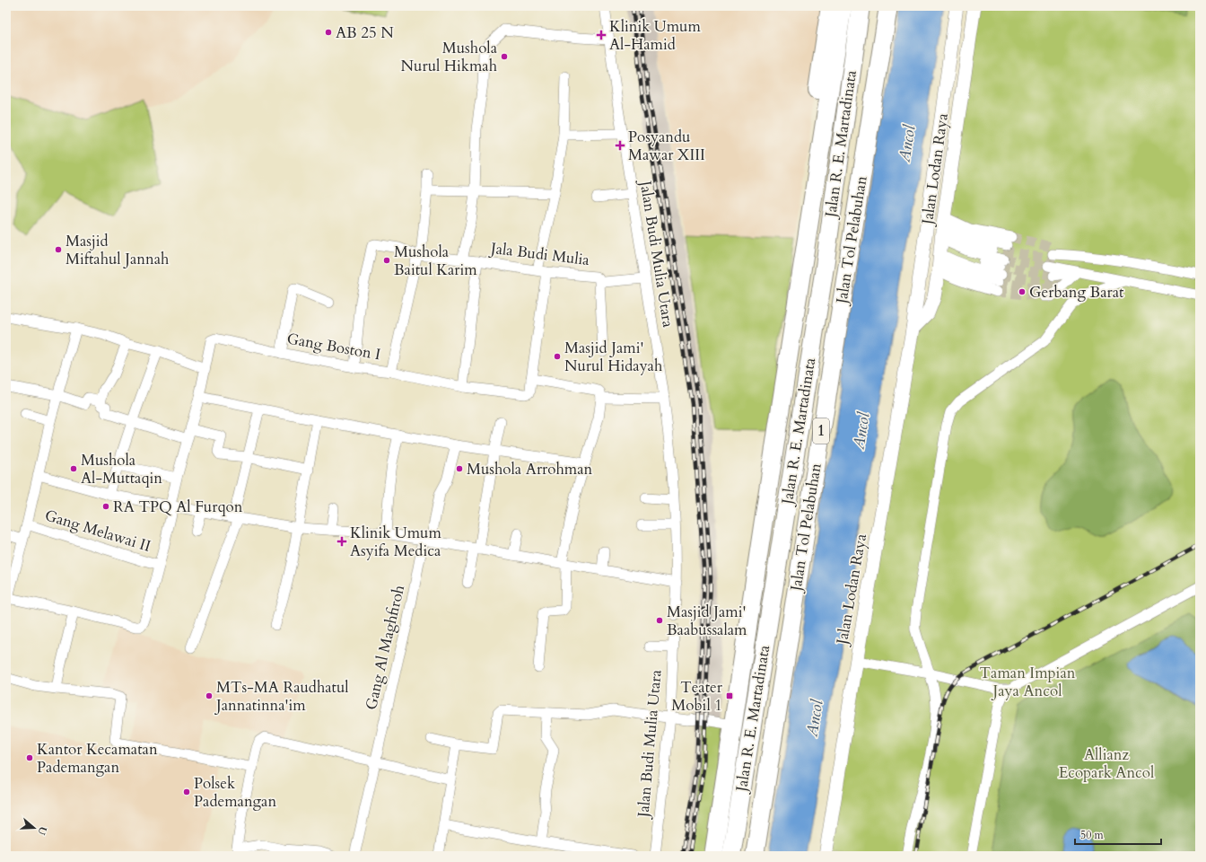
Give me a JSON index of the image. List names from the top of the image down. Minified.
{"streets":{"highway":["Jalan R. E. Martadinata","Jalan Tol Pelabuhan","1"],"main road":["Jalan Lodan Raya"],"street":["Jala Budi Mulia","Jalan Budi Mulia Utara","Gang Boston I","Gang Melawai II","Gang Al Maghfiroh"]},"crossings":[["Jala Budi Mulia","Gang Boston I"],["Gang Boston I","Gang Melawai II"]],"water":["Ancol"],"parks":["Taman Impian Jaya Ancol","Allianz Ecopark Ancol"],"places":{"other":["AB 25 N","Mushola Nurul Hikmah","Masjid Miftahul Jannah","Mushola Baitul Karim","Gerbang Barat","Masjid Jami' Nurul Hidayah","Mushola Al-Muttaqin","Mushola Arrohman","RA TPQ Al Furqon","Masjid Jami' Baabussalam","MTs-MA Raudhatul Jannatinna'im","Kantor Kecamatan Pademangan","Polsek Pademangan"],"health":["Klinik Umum Al-Hamid","Posyandu Mawar XIII","Klinik Umum Asyifa Medica"],"transit":["Teater Mobil 1"]},"scale_bar":"50 m","north":"right"}
